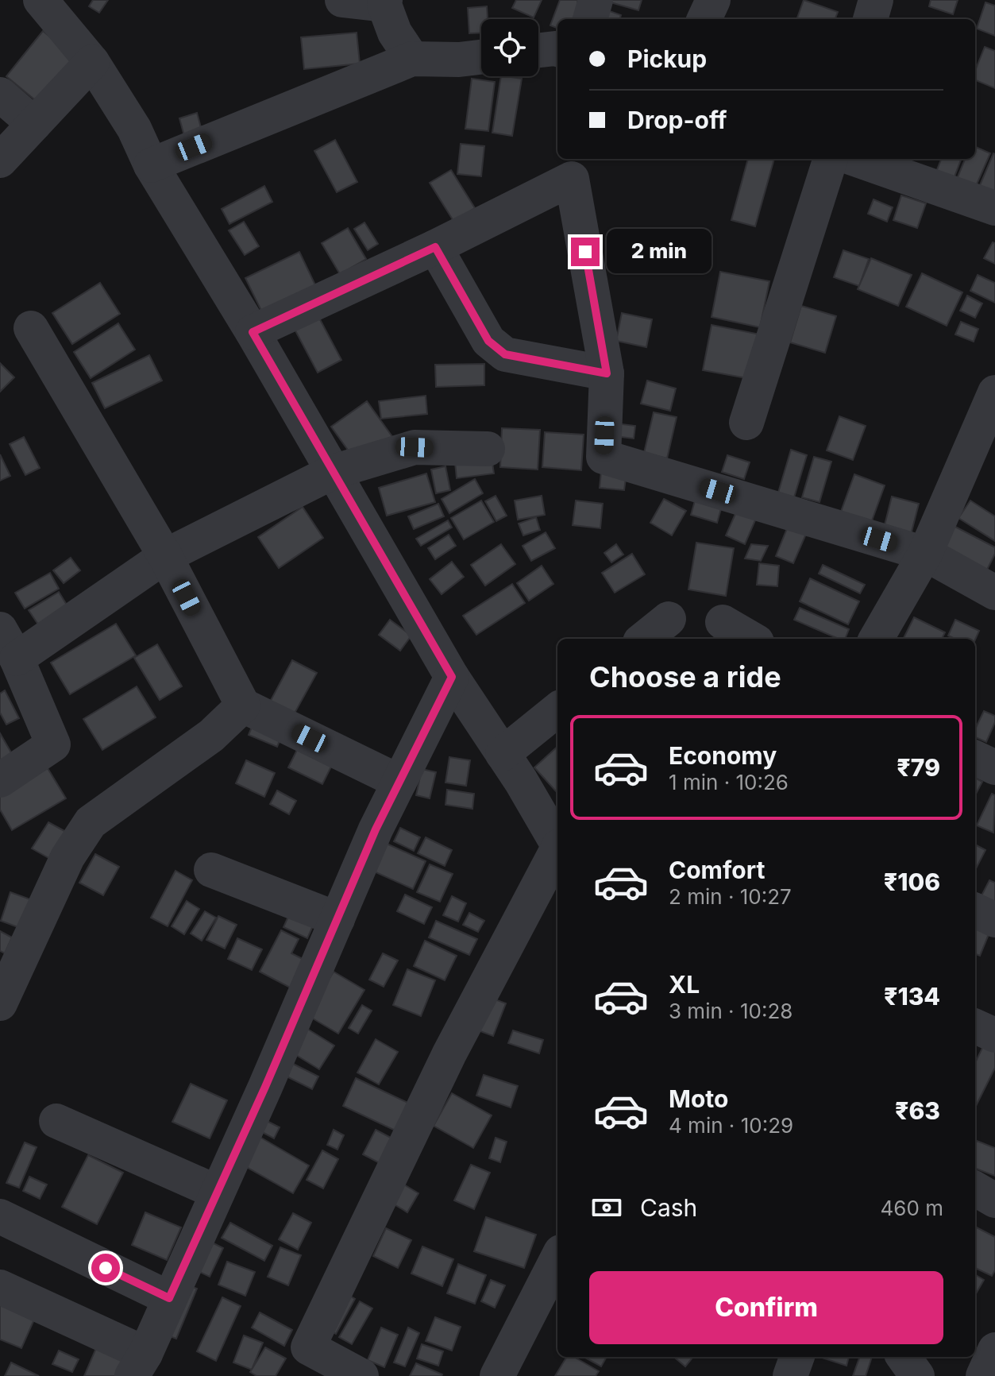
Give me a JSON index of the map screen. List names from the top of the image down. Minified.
{"page":{"banner":["Pickup","Drop-off"],"bubble":"2 min","heading":"Choose a ride","list":[{"name":"Economy","note":"1 min · 10:26","value":"₹79"},{"name":"Comfort","note":"2 min · 10:27","value":"₹106"},{"name":"XL","note":"3 min · 10:28","value":"₹134"},{"name":"Moto","note":"4 min · 10:29","value":"₹63"}],"pay":["Cash","460 m"],"buttons":"Confirm"}}
